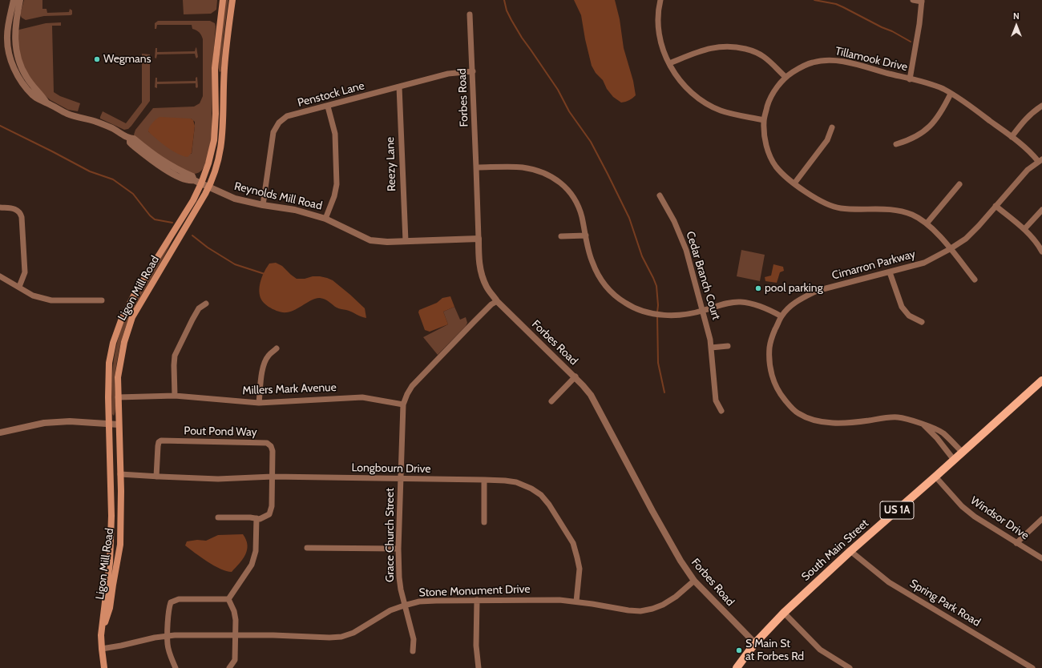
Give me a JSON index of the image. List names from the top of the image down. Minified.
{"streets":{"main road":["Ligon Mill Road","US 1A","South Main Street"],"street":["Tillamook Drive","Penstock Lane","Forbes Road","Reezy Lane","Reynolds Mill Road","Cimarron Parkway","Cedar Branch Court","Millers Mark Avenue","Pout Pond Way","Longbourn Drive","Windsor Drive","Grace Church Street","Stone Monument Drive","Spring Park Road"]},"crossings":[["Tillamook Drive","Cimarron Parkway"],["Penstock Lane","Forbes Road"],["Penstock Lane","Reezy Lane"],["Penstock Lane","Reynolds Mill Road"],["Forbes Road","Reynolds Mill Road"],["Forbes Road","Grace Church Street"],["Forbes Road","South Main Street"],["Forbes Road","Stone Monument Drive"],["Reezy Lane","Reynolds Mill Road"],["Reynolds Mill Road","Ligon Mill Road"],["Cimarron Parkway","South Main Street"],["Ligon Mill Road","Millers Mark Avenue"],["Ligon Mill Road","Longbourn Drive"],["Ligon Mill Road","Stone Monument Drive"],["Millers Mark Avenue","Grace Church Street"],["Pout Pond Way","Longbourn Drive"],["Longbourn Drive","Grace Church Street"],["Longbourn Drive","Stone Monument Drive"],["Windsor Drive","South Main Street"],["Grace Church Street","Stone Monument Drive"],["South Main Street","Spring Park Road"]],"places":["Wegmans","pool parking","S Main St at Forbes Rd"],"north":"top"}
